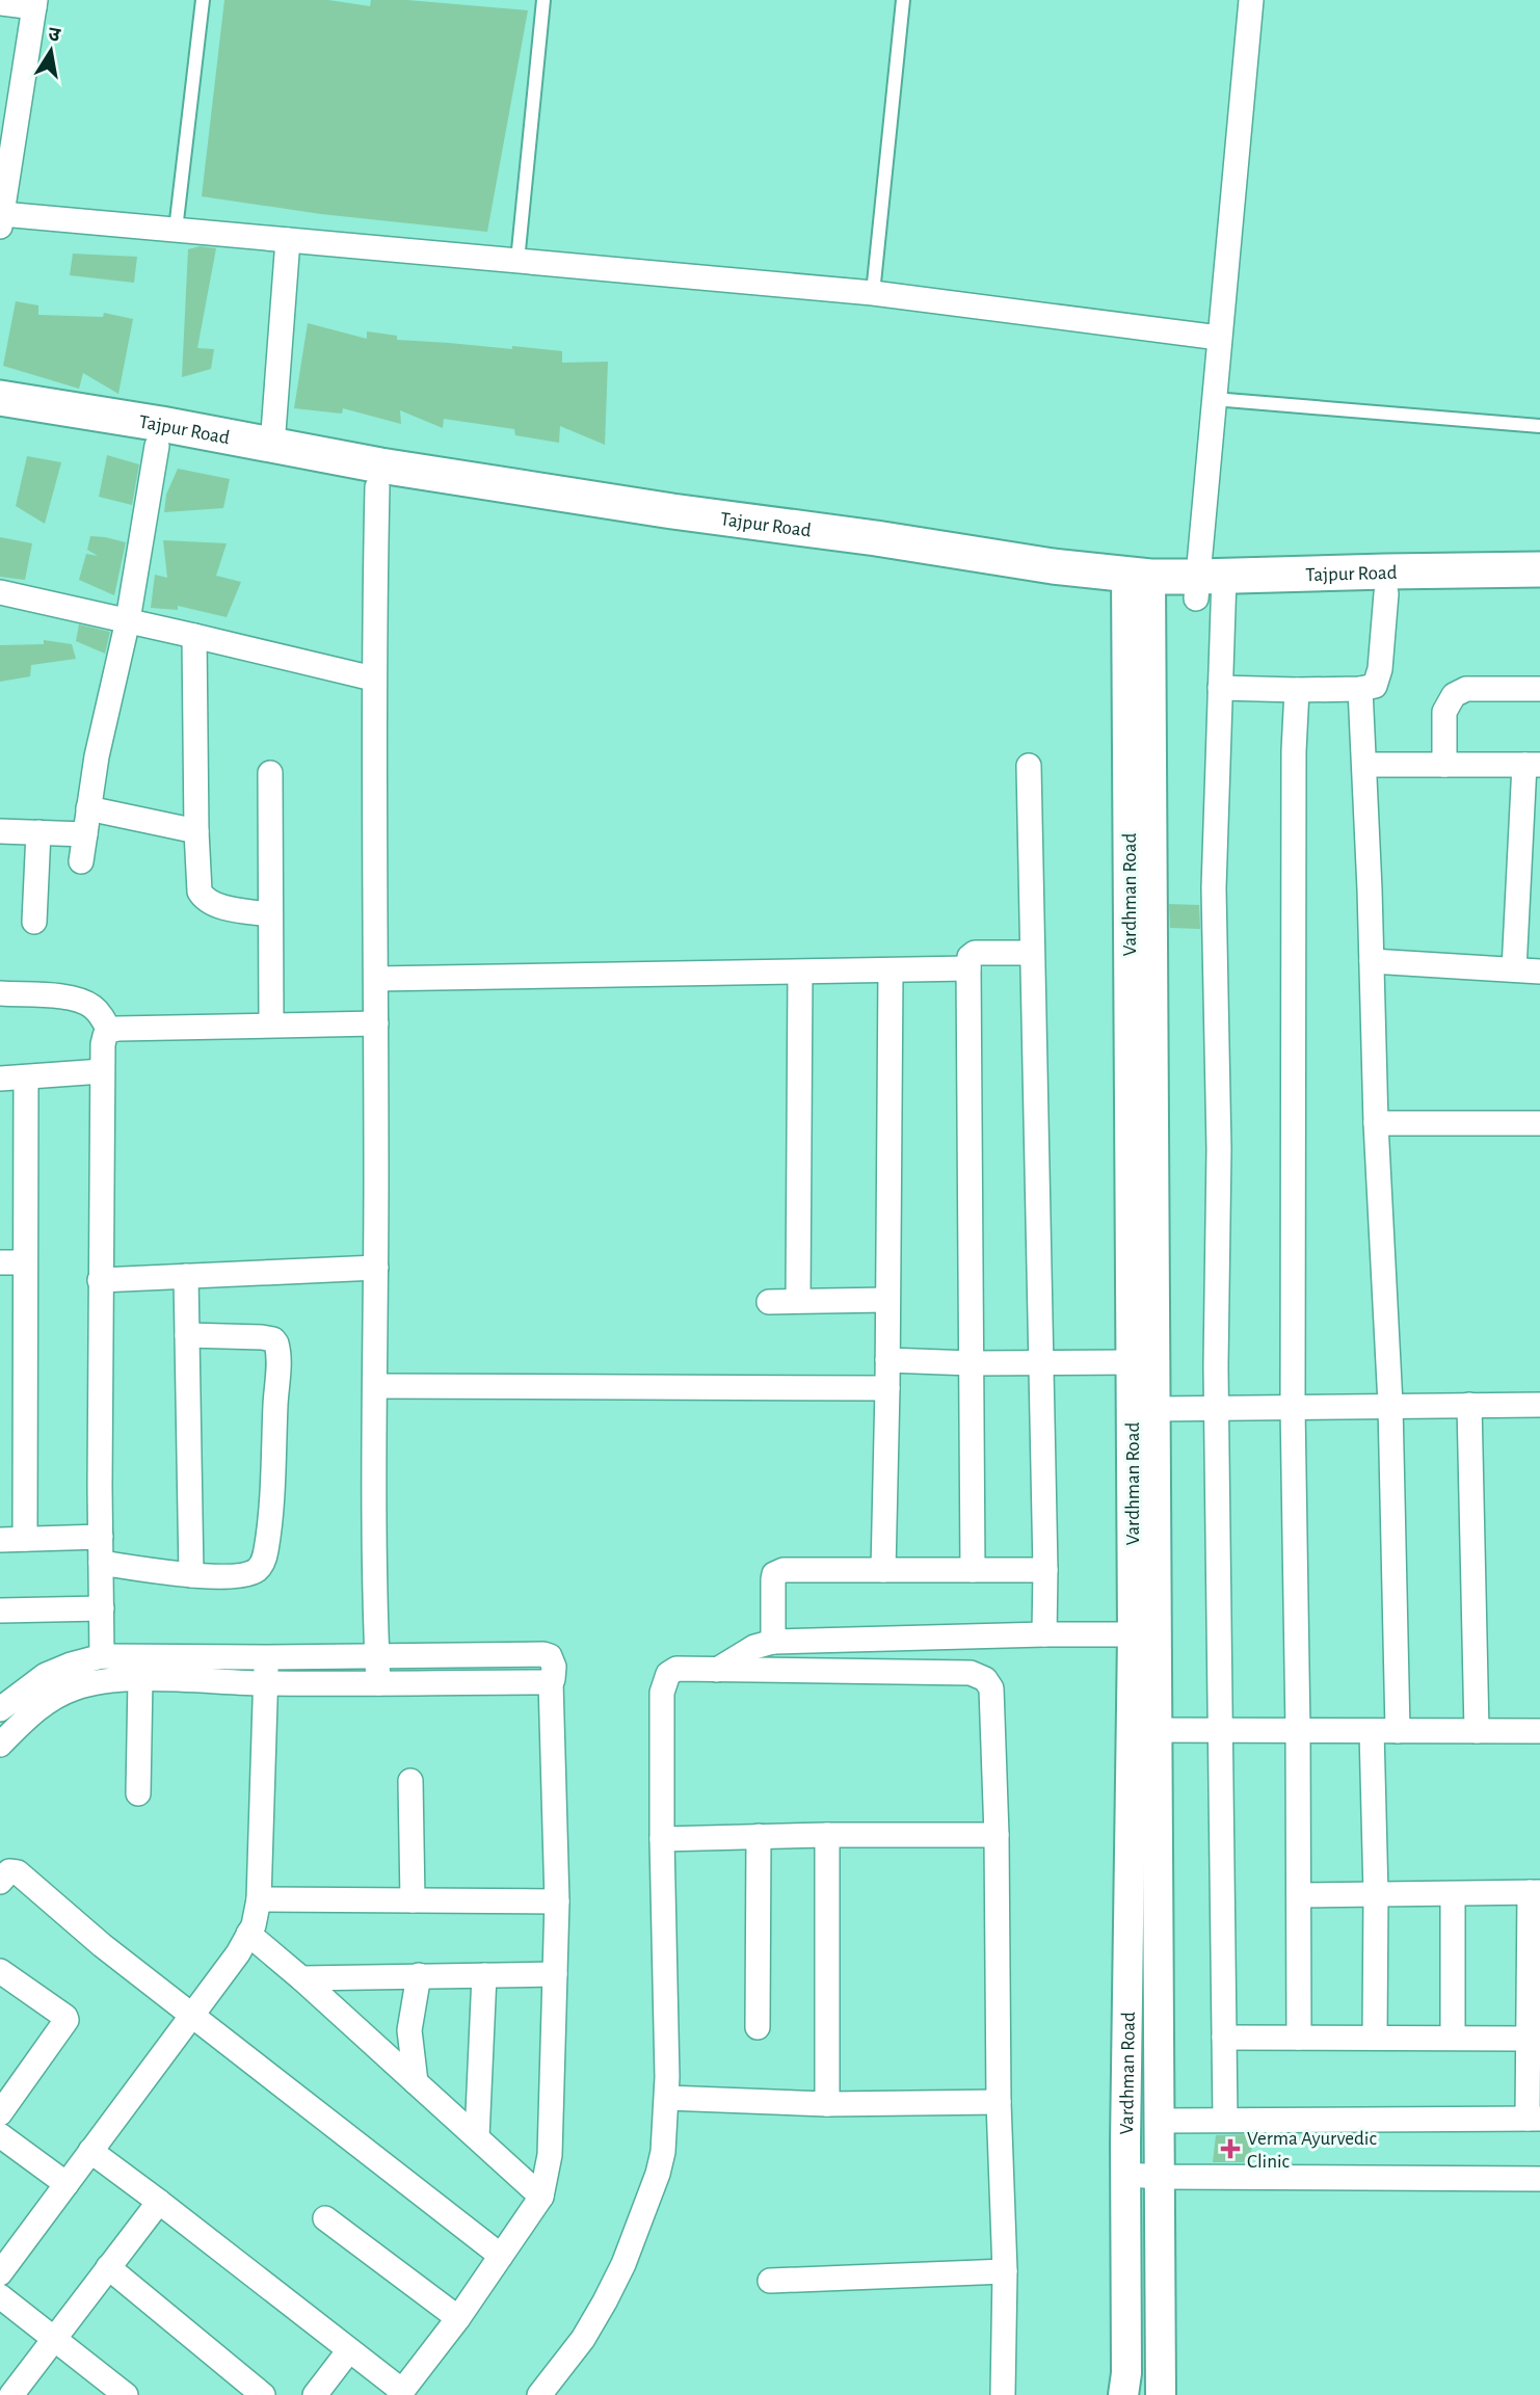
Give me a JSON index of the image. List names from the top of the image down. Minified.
{"streets":{"main road":["Tajpur Road"],"street":["Vardhman Road"]},"crossings":[["Tajpur Road","Vardhman Road"]],"places":{"health":["Verma Ayurvedic Clinic"]},"north":"top"}
